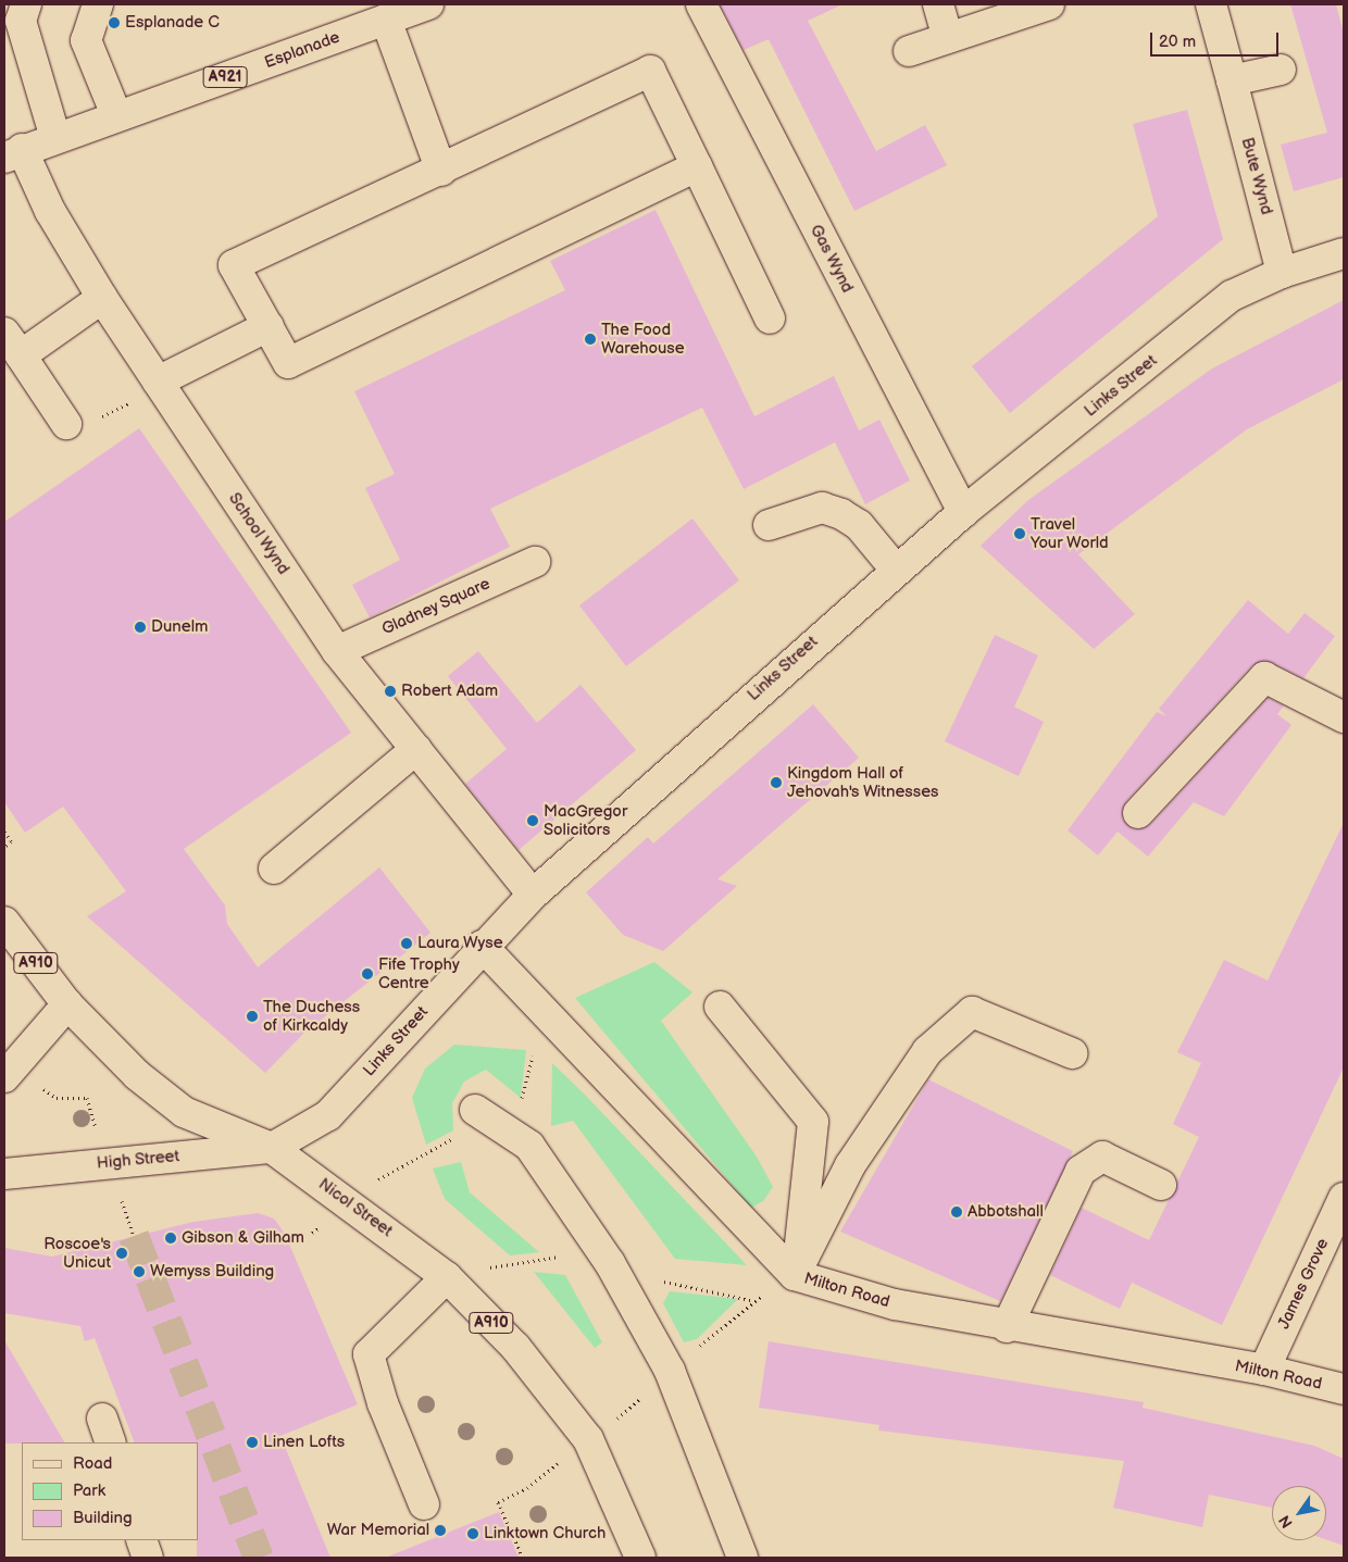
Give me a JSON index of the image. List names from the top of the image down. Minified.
{"streets":{"street":["Esplanade","A921","Bute Wynd","Gas Wynd","Links Street","School Wynd","Gladney Square","A910","High Street","Nicol Street","James Grove","Milton Road"]},"crossings":[["Esplanade","School Wynd"],["Bute Wynd","Links Street"],["Gas Wynd","Links Street"],["Links Street","School Wynd"],["Links Street","High Street"],["Links Street","Nicol Street"],["Links Street","Milton Road"],["School Wynd","Gladney Square"],["High Street","Nicol Street"],["James Grove","Milton Road"]],"places":["Esplanade C","The Food Warehouse","Travel Your World","Dunelm","Robert Adam","Kingdom Hall of Jehovah's Witnesses","MacGregor Solicitors","Laura Wyse","Fife Trophy Centre","The Duchess of Kirkcaldy","Abbotshall","Gibson & Gilham","Roscoe's Unicut","Wemyss Building","Linen Lofts","War Memorial","Linktown Church"],"legend":["Road","Park","Building"],"scale_bar":"20 m","north":"bottom left"}
